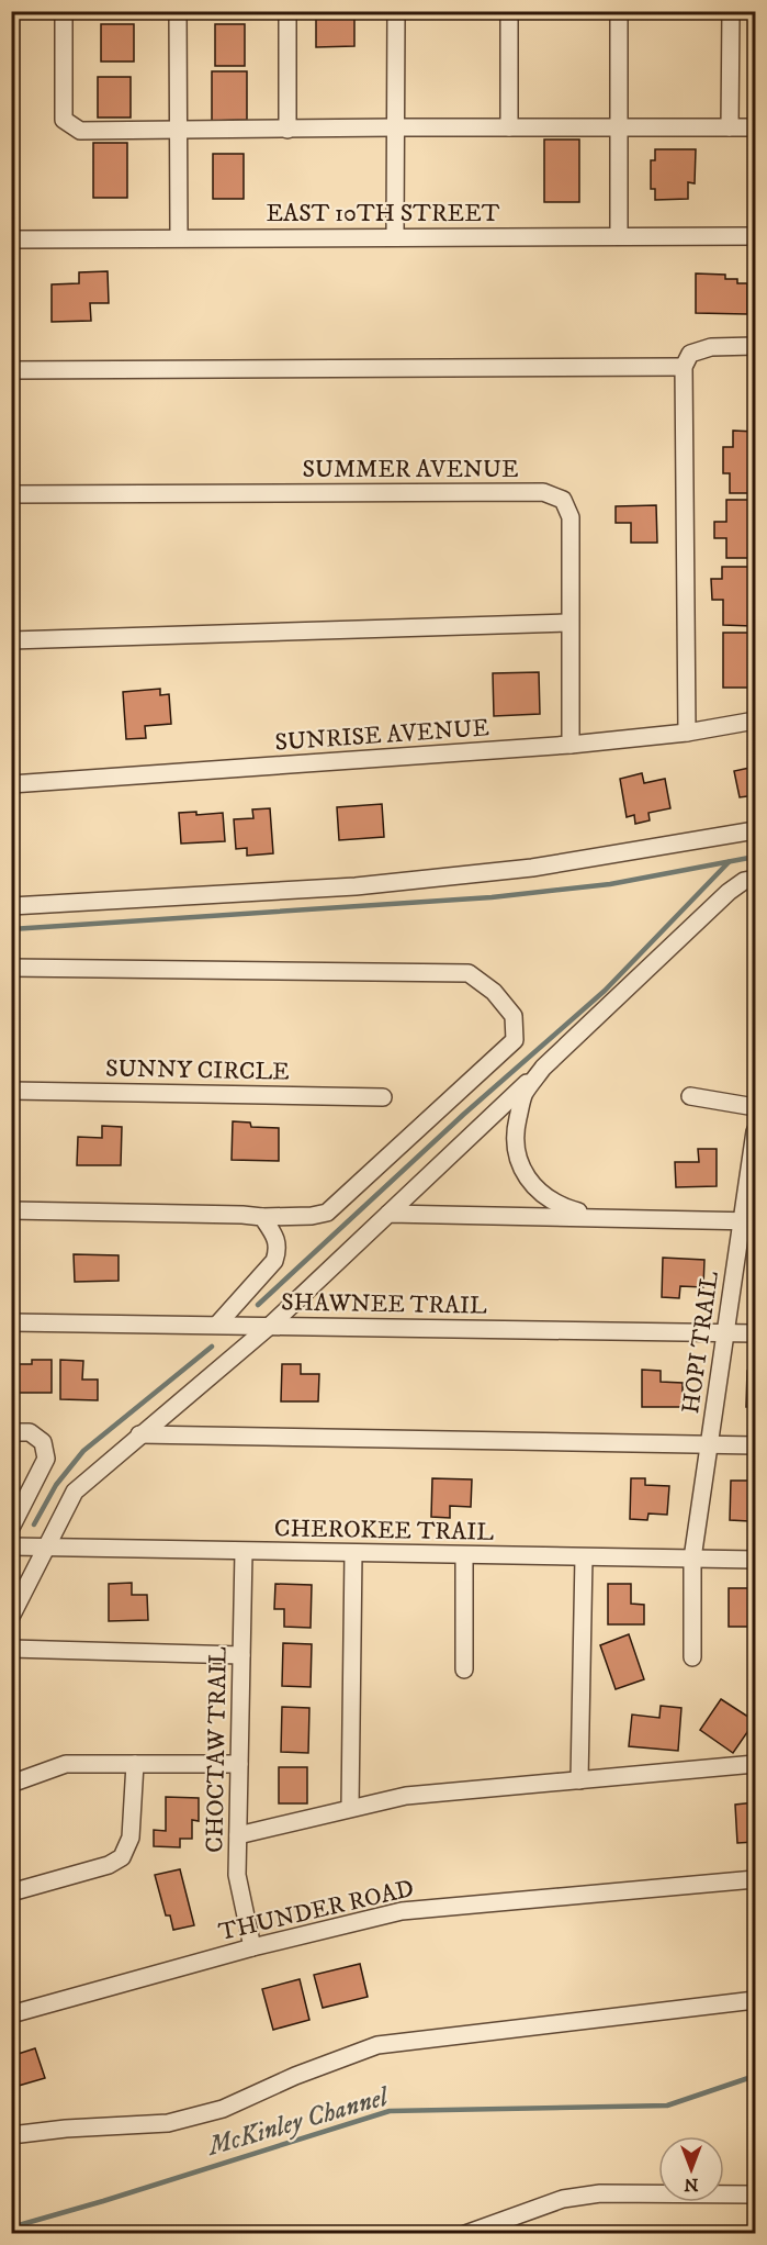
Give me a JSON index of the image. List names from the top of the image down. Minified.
{"streets":{"street":["EAST 10TH STREET","SUMMER AVENUE","SUNRISE AVENUE","SUNNY CIRCLE","SHAWNEE TRAIL","HOPI TRAIL","CHEROKEE TRAIL","CHOCTAW TRAIL","THUNDER ROAD"]},"crossings":[["SUMMER AVENUE","SUNRISE AVENUE"],["SHAWNEE TRAIL","HOPI TRAIL"],["HOPI TRAIL","CHEROKEE TRAIL"],["CHEROKEE TRAIL","CHOCTAW TRAIL"],["CHOCTAW TRAIL","THUNDER ROAD"]],"water":["McKinley Channel"],"north":"bottom"}
